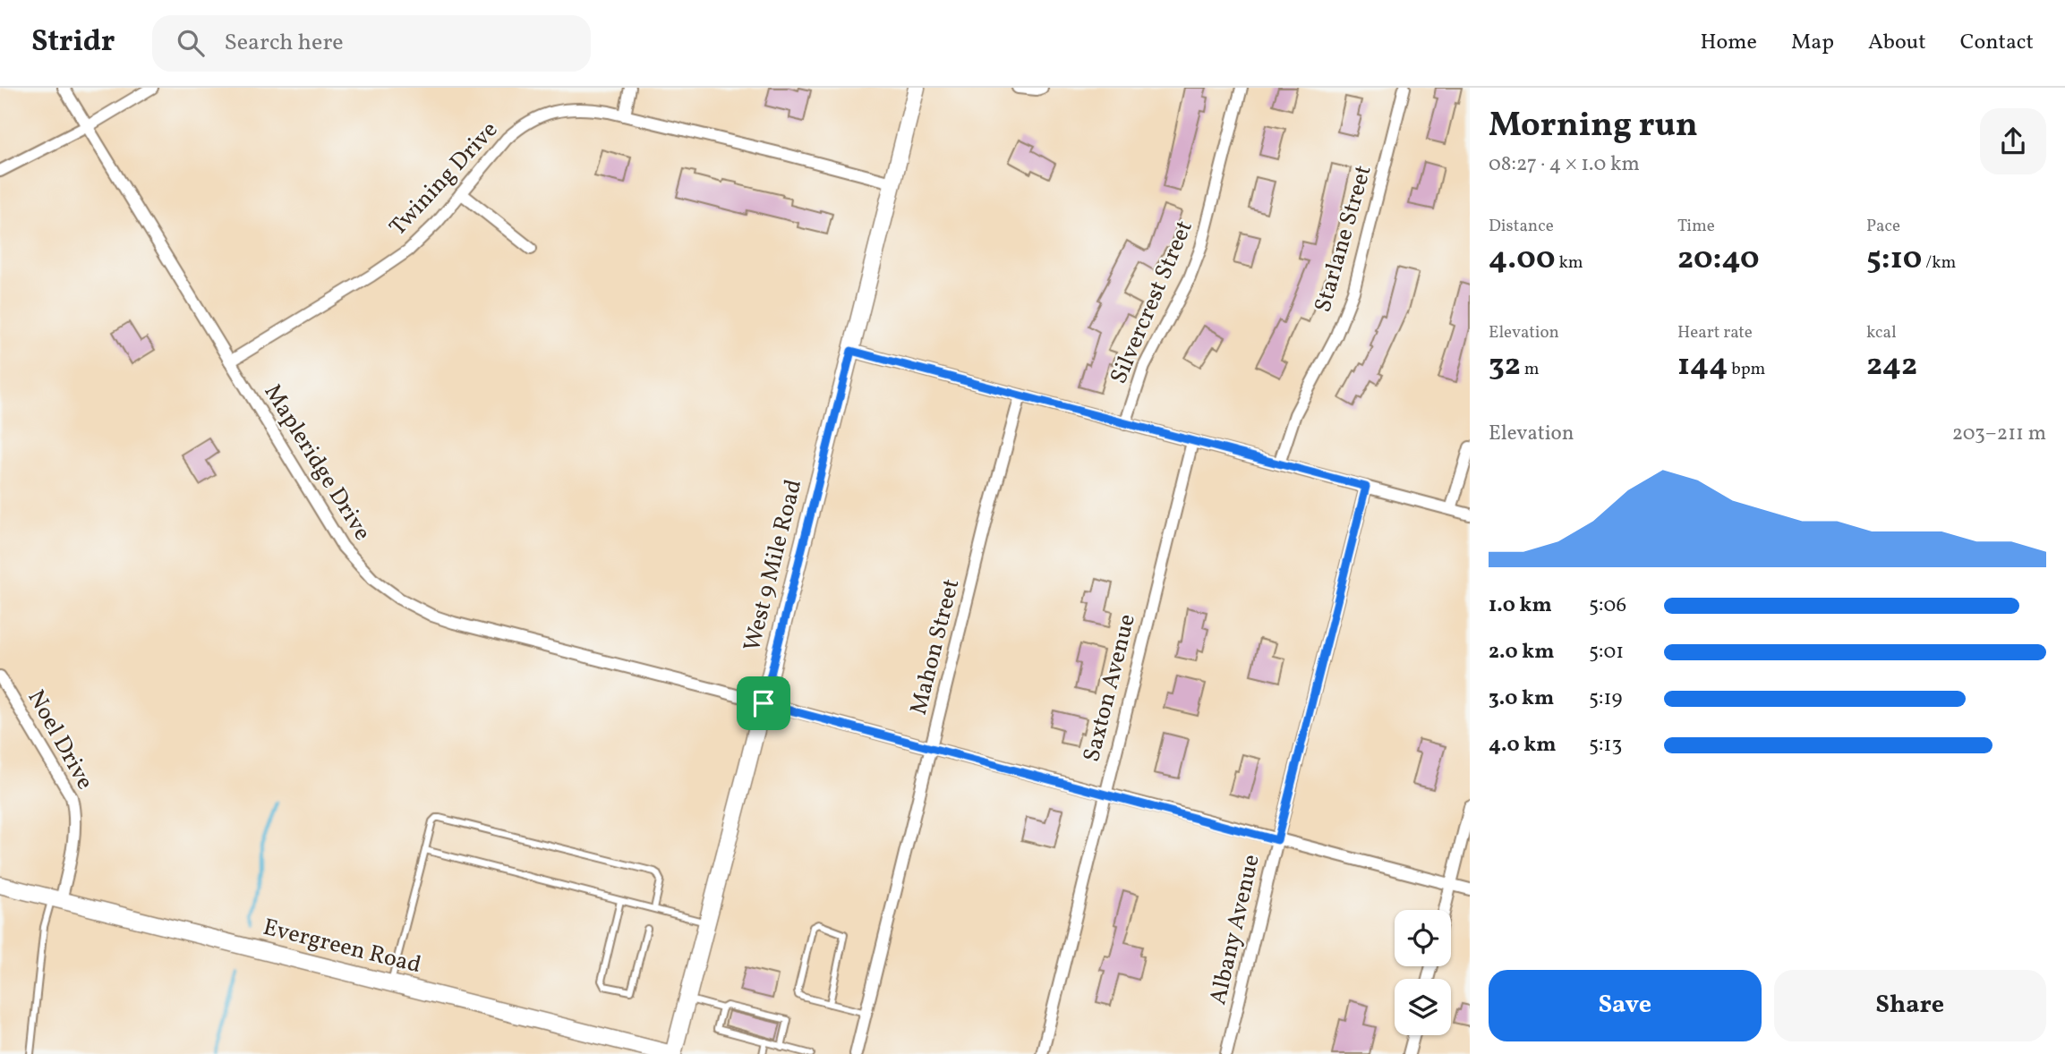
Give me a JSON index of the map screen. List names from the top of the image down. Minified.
{"streets":{"main road":["West 9 Mile Road","Evergreen Road"],"street":["Twining Drive","Starlane Street","Silvercrest Street","Mapleridge Drive","Mahon Street","Saxton Avenue","Noel Drive","Albany Avenue"]},"crossings":[["Twining Drive","Mapleridge Drive"],["Twining Drive","West 9 Mile Road"],["Mapleridge Drive","West 9 Mile Road"],["Mapleridge Drive","Mahon Street"],["Mapleridge Drive","Saxton Avenue"],["Mapleridge Drive","Albany Avenue"],["West 9 Mile Road","Evergreen Road"],["Noel Drive","Evergreen Road"]],"page":{"header":"Stridr","search":"Search here","nav":["Home","Map","About","Contact"],"heading":["Morning run","08:27 · 4 × 1.0 km"],"stats":[["Distance","4.00 km"],["Time","20:40"],["Pace","5:10 /km"],["Elevation","32 m"],["Heart rate","144 bpm"],["kcal","242"]],"chart":["Elevation","203–211 m"],"list":[{"name":"1.0 km","note":"5:06"},{"name":"2.0 km","note":"5:01"},{"name":"3.0 km","note":"5:19"},{"name":"4.0 km","note":"5:13"}],"buttons":["Save","Share"]}}
